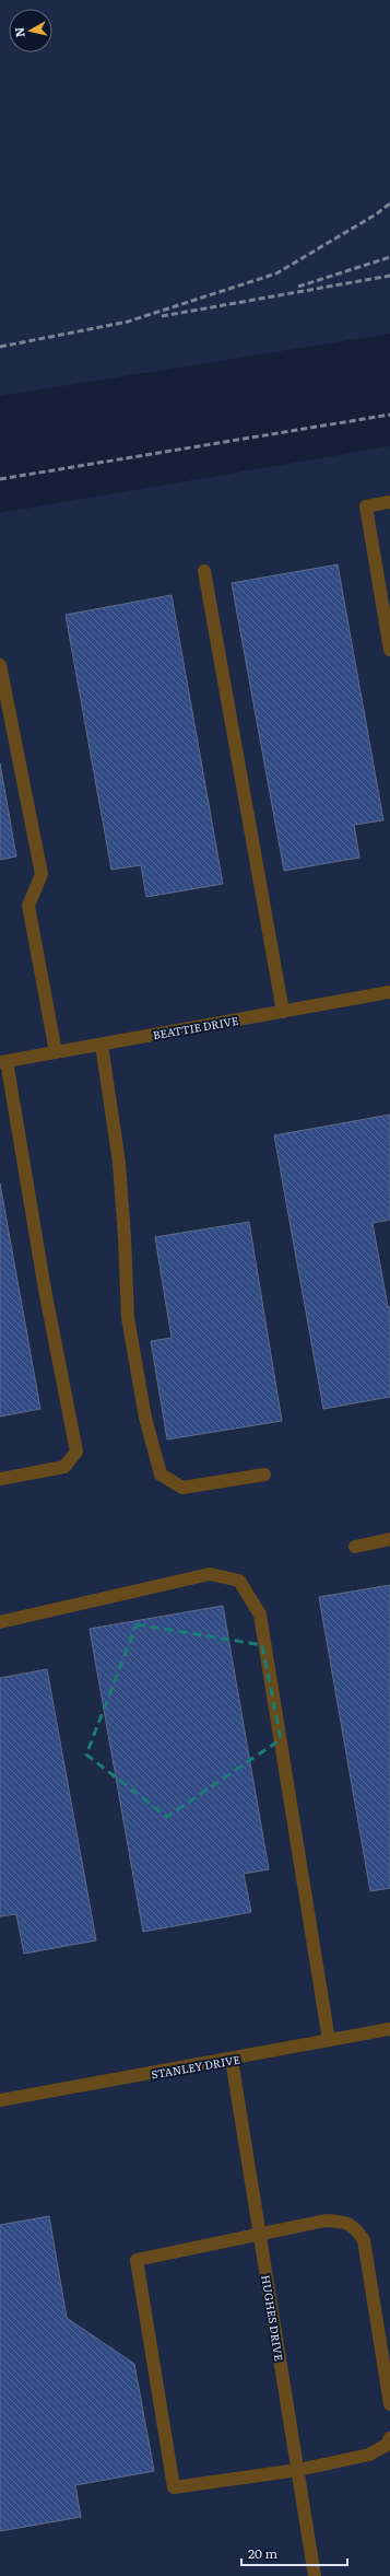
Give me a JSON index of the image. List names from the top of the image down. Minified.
{"streets":{"street":["BEATTIE DRIVE","STANLEY DRIVE","HUGHES DRIVE"]},"crossings":[["STANLEY DRIVE","HUGHES DRIVE"]],"scale_bar":"20 m","north":"left"}
